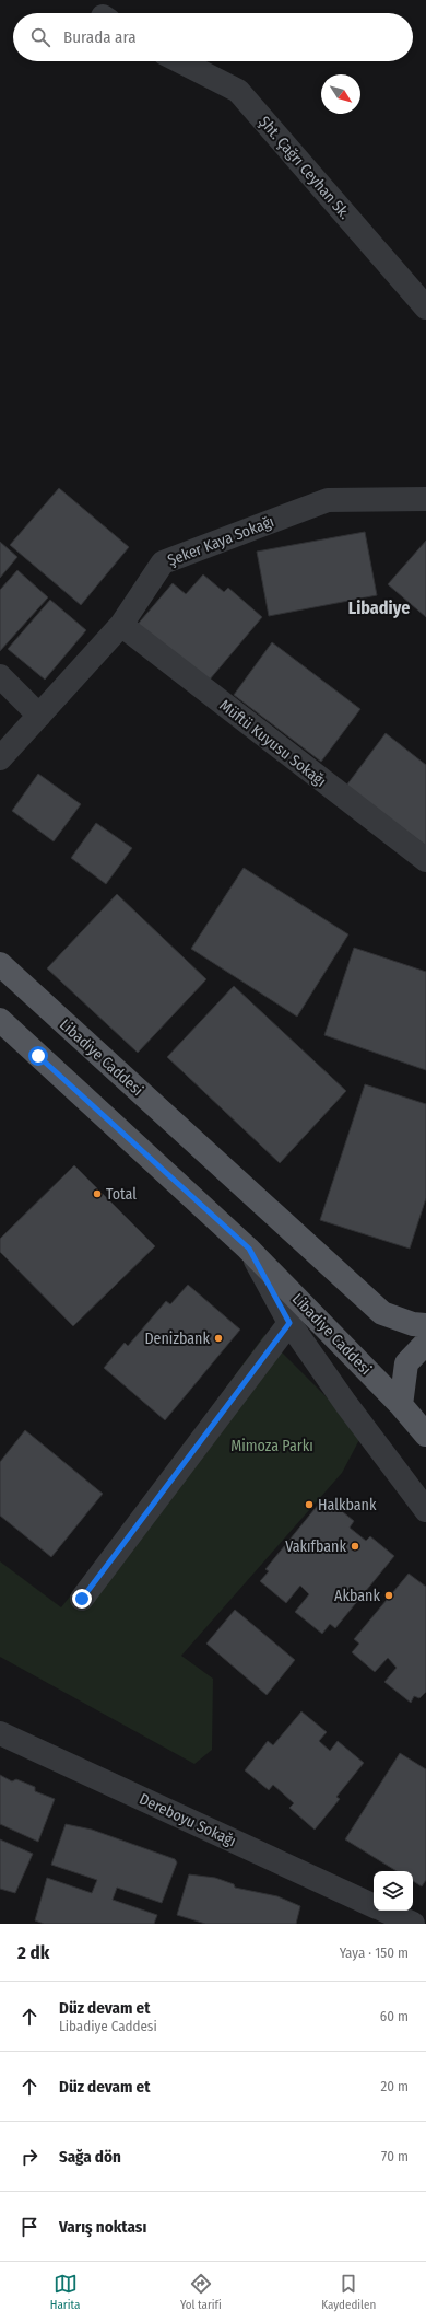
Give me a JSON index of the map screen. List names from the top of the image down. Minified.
{"streets":{"main road":["Libadiye Caddesi"],"street":["Şht. Çağrı Ceyhan Sk.","Şeker Kaya Sokağı","Müftü Kuyusu Sokağı","Dereboyu Sokağı"]},"crossings":[["Şeker Kaya Sokağı","Müftü Kuyusu Sokağı"]],"districts":["Libadiye"],"parks":["Mimoza Parkı"],"places":["Total","Denizbank","Halkbank","Vakıfbank","Akbank"],"north":"bottom right","page":{"search":"Burada ara","heading":["2 dk","Yaya · 150 m"],"list":[["Düz devam et","Libadiye Caddesi","60 m"],["Düz devam et","20 m"],["Sağa dön","70 m"],"Varış noktası"],"nav":["Harita","Yol tarifi","Kaydedilen"]}}
